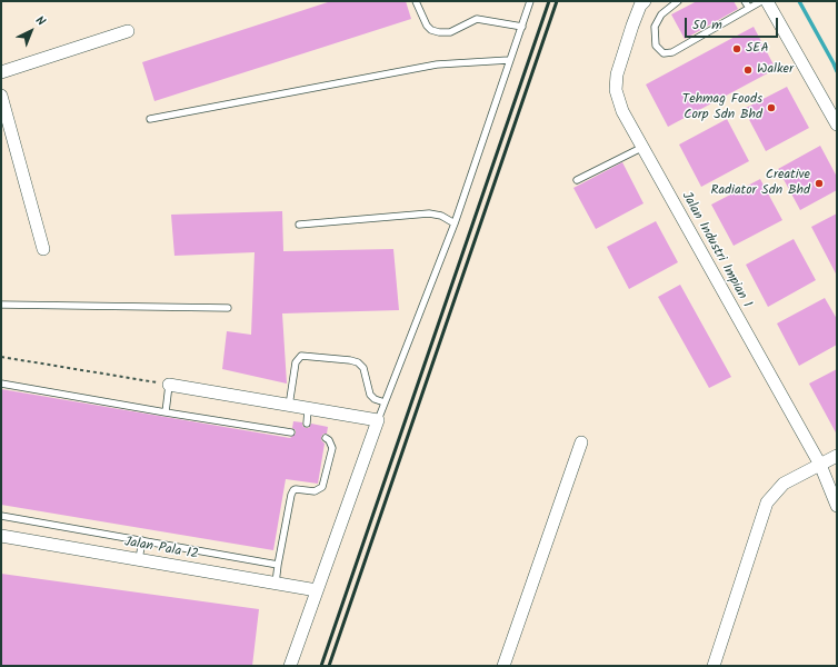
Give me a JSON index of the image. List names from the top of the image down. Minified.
{"streets":{"street":["Jalan Industri Impian 1","Jalan Pala 12"]},"places":["SEA","Walker","Tehmag Foods Corp Sdn Bhd","Creative Radiator Sdn Bhd"],"scale_bar":"50 m","north":"top right"}
